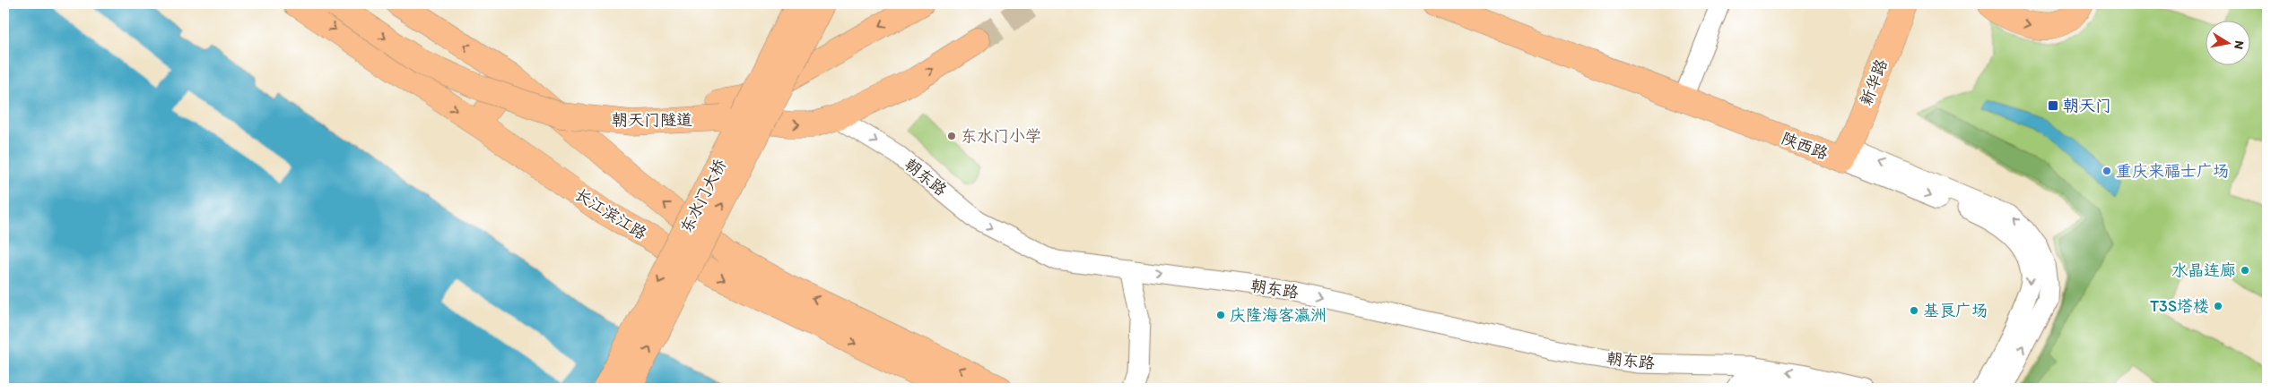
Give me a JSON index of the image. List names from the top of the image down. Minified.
{"streets":{"main road":["新华路","朝天门隧道","陕西路","东水门大桥","长江滨江路"],"street":["朝东路"]},"crossings":[["新华路","陕西路"],["朝天门隧道","朝东路"],["朝天门隧道","东水门大桥"]],"places":{"transit":["朝天门"],"other":["东水门小学","重庆来福士广场","水晶连廊","T3S塔楼","基良广场","庆隆海客瀛洲"]},"north":"right"}
